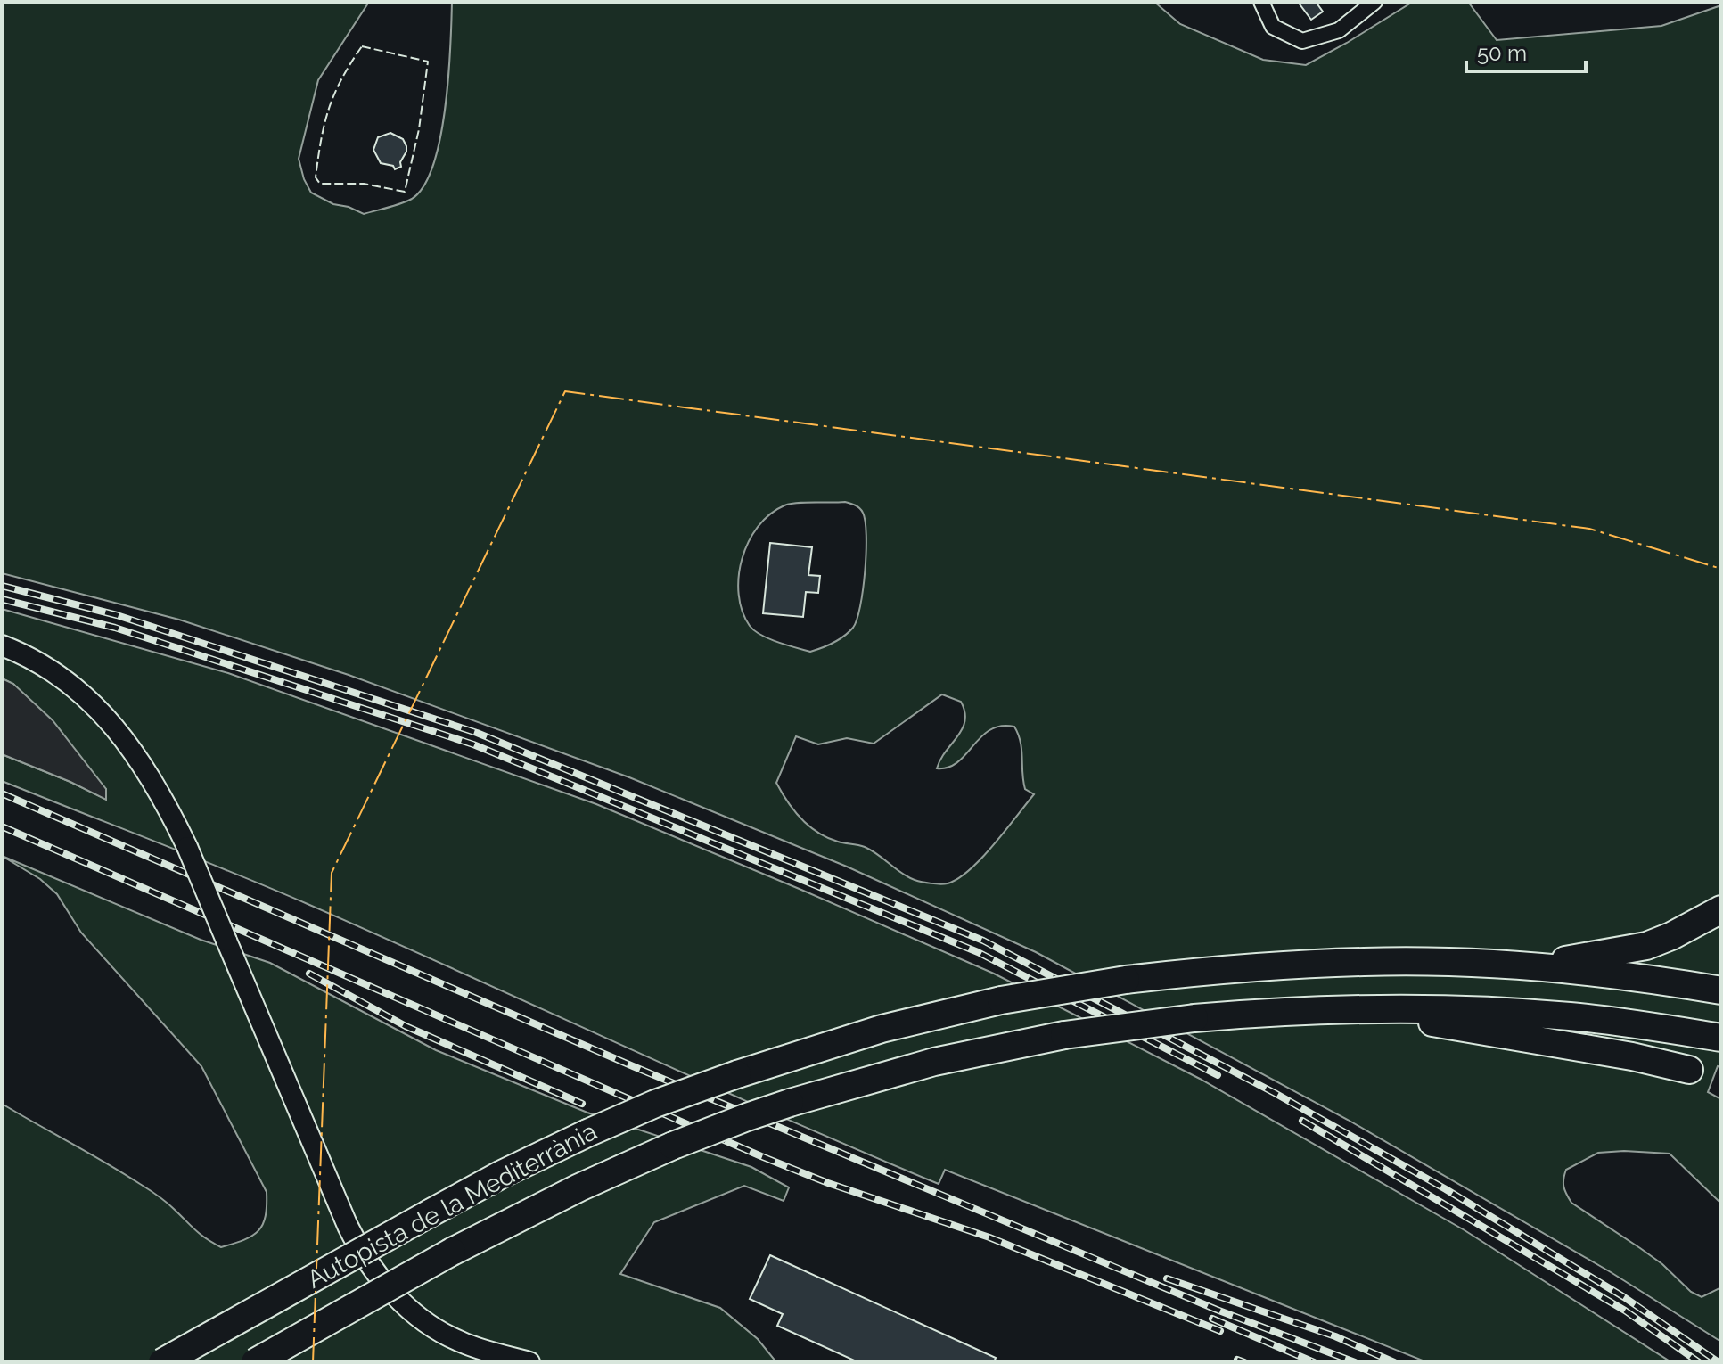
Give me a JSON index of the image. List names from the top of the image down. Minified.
{"streets":{"highway":["Autopista de la Mediterrània"]},"scale_bar":"50 m"}
